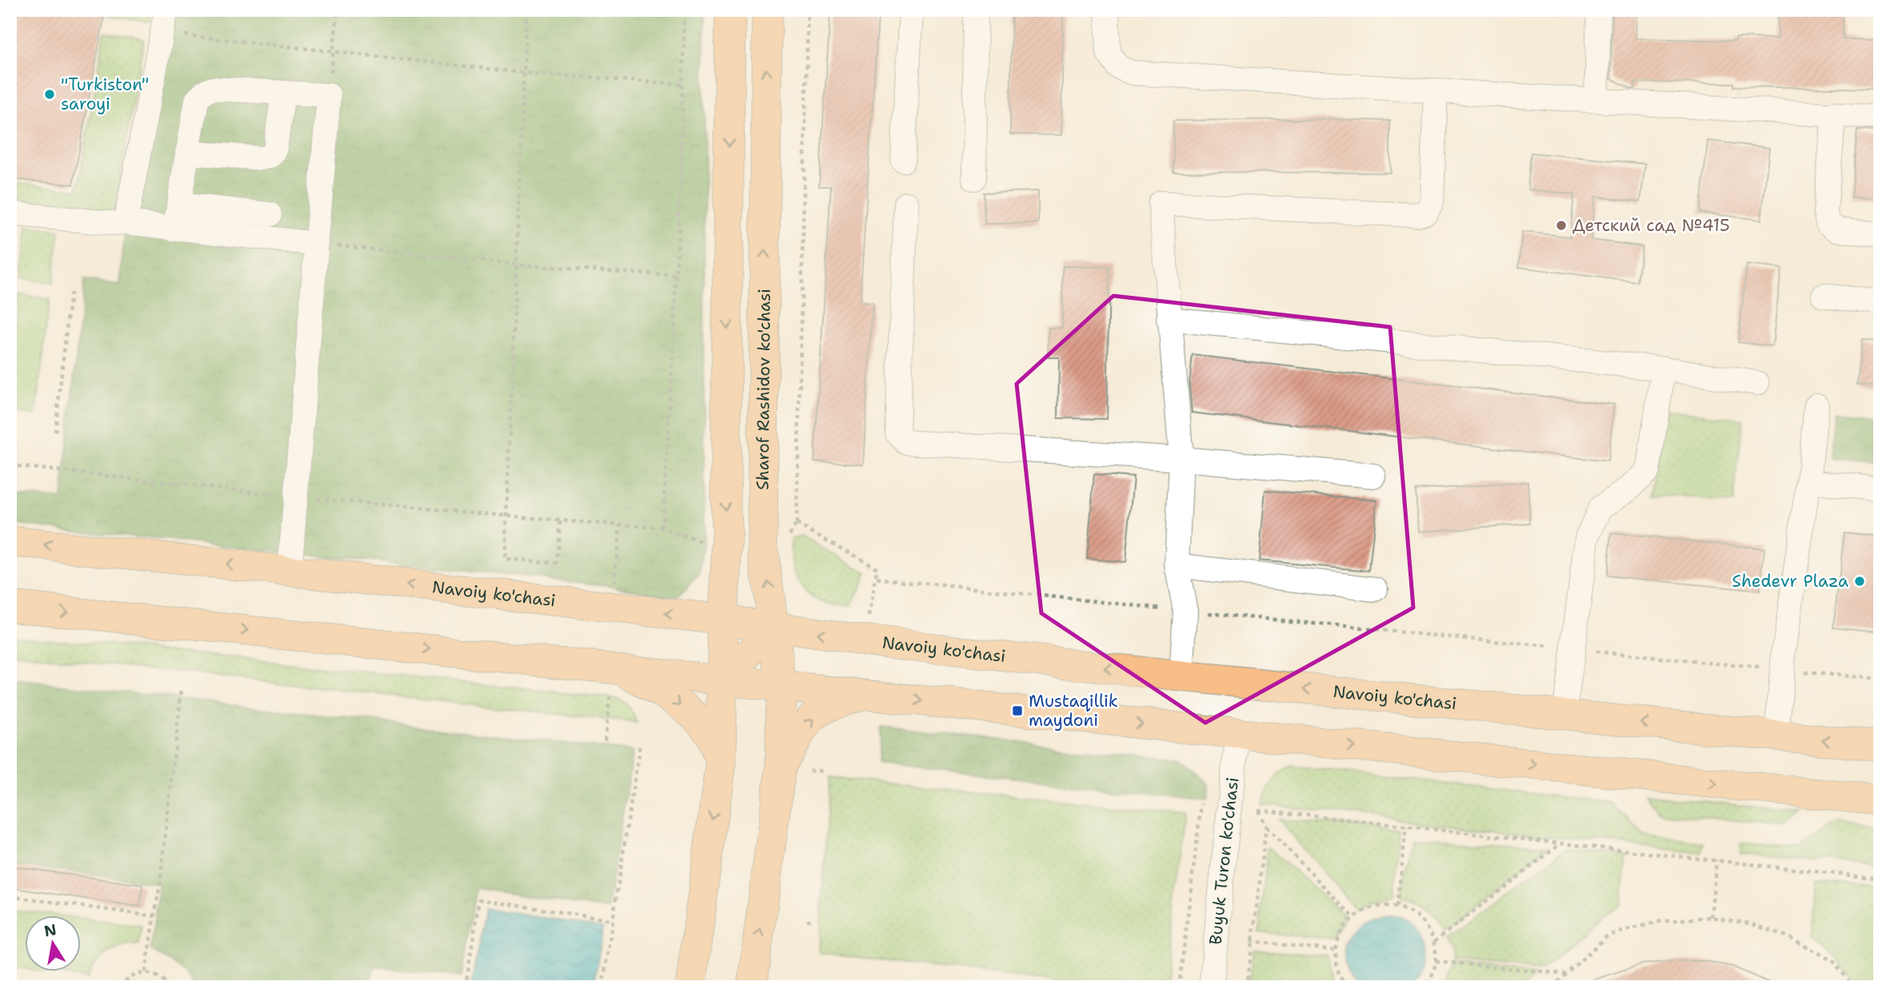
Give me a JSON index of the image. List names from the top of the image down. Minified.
{"streets":{"main road":["Sharof Rashidov ko'chasi","Navoiy ko'chasi"],"street":["Buyuk Turon ko'chasi"]},"crossings":[["Sharof Rashidov ko'chasi","Navoiy ko'chasi"]],"places":{"other":["\"Turkiston\" saroyi","Детский сад №415","Shedevr Plaza"],"transit":["Mustaqillik maydoni"]},"north":"top"}
